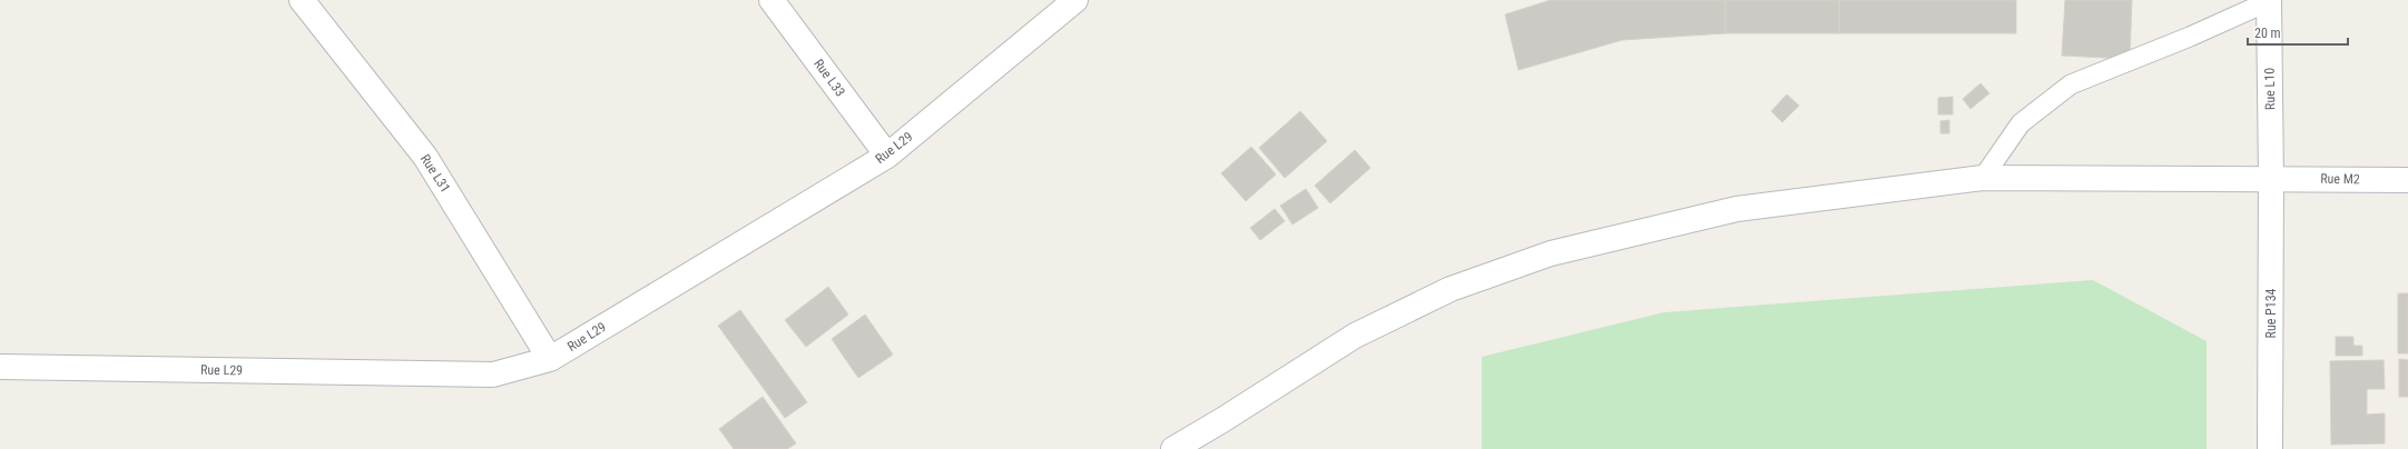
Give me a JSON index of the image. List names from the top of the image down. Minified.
{"streets":{"street":["Rue L33","Rue L10","Rue L29","Rue L31","Rue M2","Rue P134"]},"crossings":[["Rue L33","Rue L29"],["Rue L10","Rue M2"],["Rue L10","Rue P134"],["Rue L29","Rue L31"],["Rue M2","Rue P134"]],"scale_bar":"20 m"}
